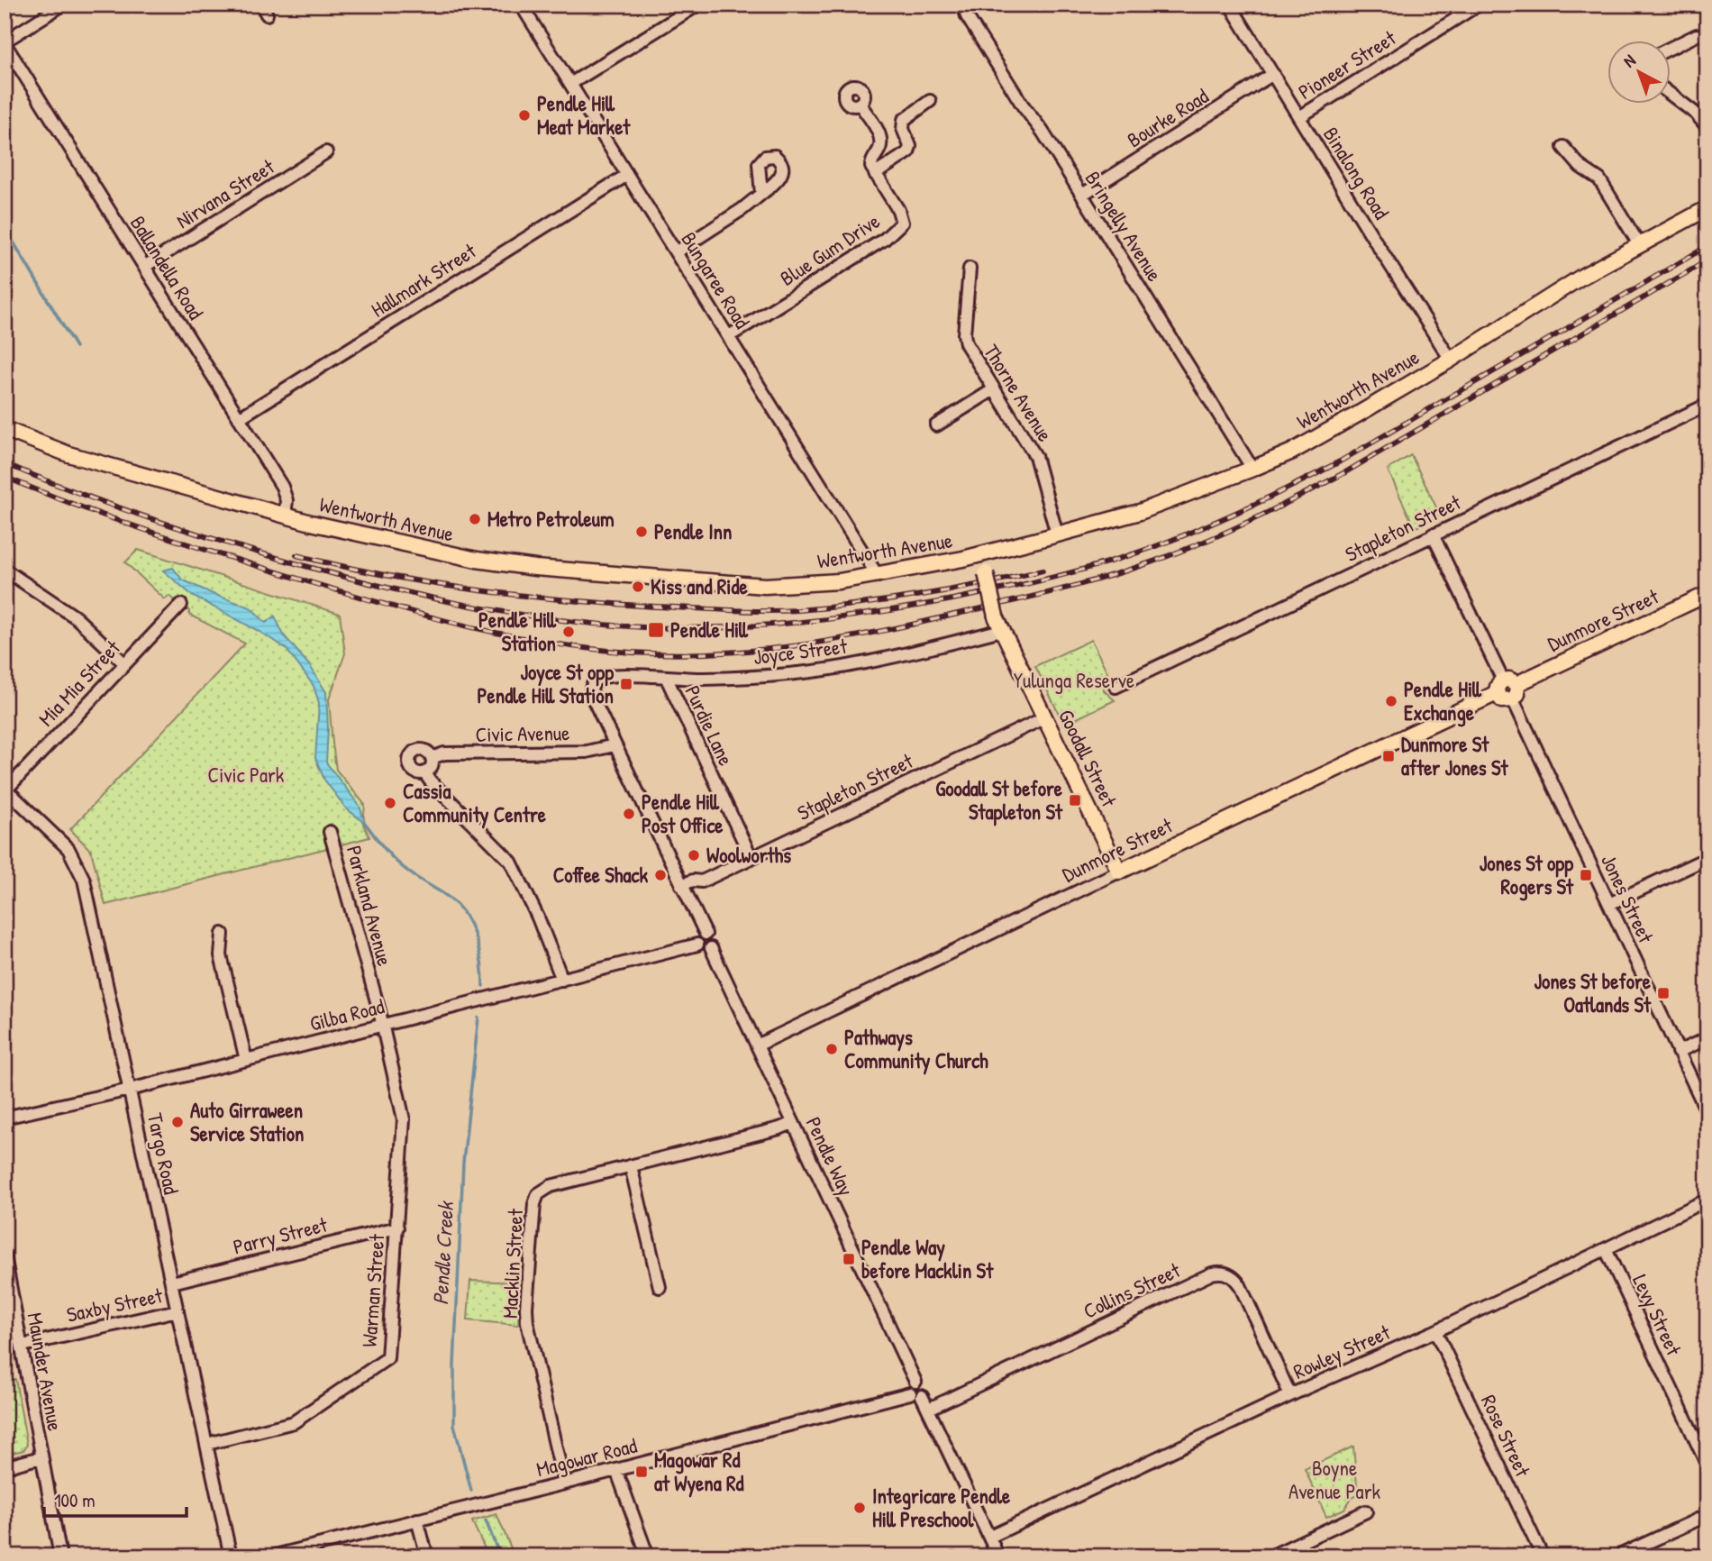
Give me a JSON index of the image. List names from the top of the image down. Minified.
{"streets":{"main road":["Wentworth Avenue","Dunmore Street","Goodall Street"],"street":["Pioneer Street","Bourke Road","Binalong Road","Nirvana Street","Bringelly Avenue","Blue Gum Drive","Ballandella Road","Hallmark Street","Bungaree Road","Thorne Avenue","Stapleton Street","Joyce Street","Mia Mia Street","Purdie Lane","Civic Avenue","Jones Street","Parkland Avenue","Gilba Road","Targo Road","Pendle Way","Parry Street","Macklin Street","Warman Street","Collins Street","Saxby Street","Levy Street","Rowley Street","Maunder Avenue","Rose Street","Magowar Road"]},"crossings":[["Pioneer Street","Binalong Road"],["Bourke Road","Binalong Road"],["Bourke Road","Bringelly Avenue"],["Binalong Road","Wentworth Avenue"],["Nirvana Street","Ballandella Road"],["Bringelly Avenue","Wentworth Avenue"],["Blue Gum Drive","Bungaree Road"],["Ballandella Road","Hallmark Street"],["Ballandella Road","Wentworth Avenue"],["Hallmark Street","Bungaree Road"],["Bungaree Road","Wentworth Avenue"],["Wentworth Avenue","Thorne Avenue"],["Wentworth Avenue","Goodall Street"],["Stapleton Street","Purdie Lane"],["Stapleton Street","Goodall Street"],["Dunmore Street","Goodall Street"],["Dunmore Street","Pendle Way"],["Joyce Street","Purdie Lane"],["Joyce Street","Civic Avenue"],["Joyce Street","Goodall Street"],["Mia Mia Street","Targo Road"],["Parkland Avenue","Gilba Road"],["Parkland Avenue","Warman Street"],["Gilba Road","Targo Road"],["Gilba Road","Pendle Way"],["Gilba Road","Warman Street"],["Targo Road","Parry Street"],["Targo Road","Warman Street"],["Targo Road","Saxby Street"],["Pendle Way","Macklin Street"],["Pendle Way","Magowar Road"],["Parry Street","Warman Street"],["Macklin Street","Magowar Road"],["Collins Street","Rowley Street"],["Saxby Street","Maunder Avenue"],["Levy Street","Rowley Street"],["Rowley Street","Rose Street"]],"water":["Pendle Creek"],"parks":["Yulunga Reserve","Civic Park","Boyne Avenue Park"],"places":{"other":["Pendle Hill Meat Market","Metro Petroleum","Pendle Inn","Kiss and Ride","Pendle Hill Station","Pendle Hill Exchange","Cassia Community Centre","Pendle Hill Post Office","Woolworths","Coffee Shack","Pathways Community Church","Auto Girraween Service Station","Integricare Pendle Hill Preschool"],"transit":["Pendle Hill","Joyce St opp Pendle Hill Station","Dunmore St after Jones St","Goodall St before Stapleton St","Jones St opp Rogers St","Jones St before Oatlands St","Pendle Way before Macklin St","Magowar Rd at Wyena Rd"]},"scale_bar":"100 m","north":"top left"}
